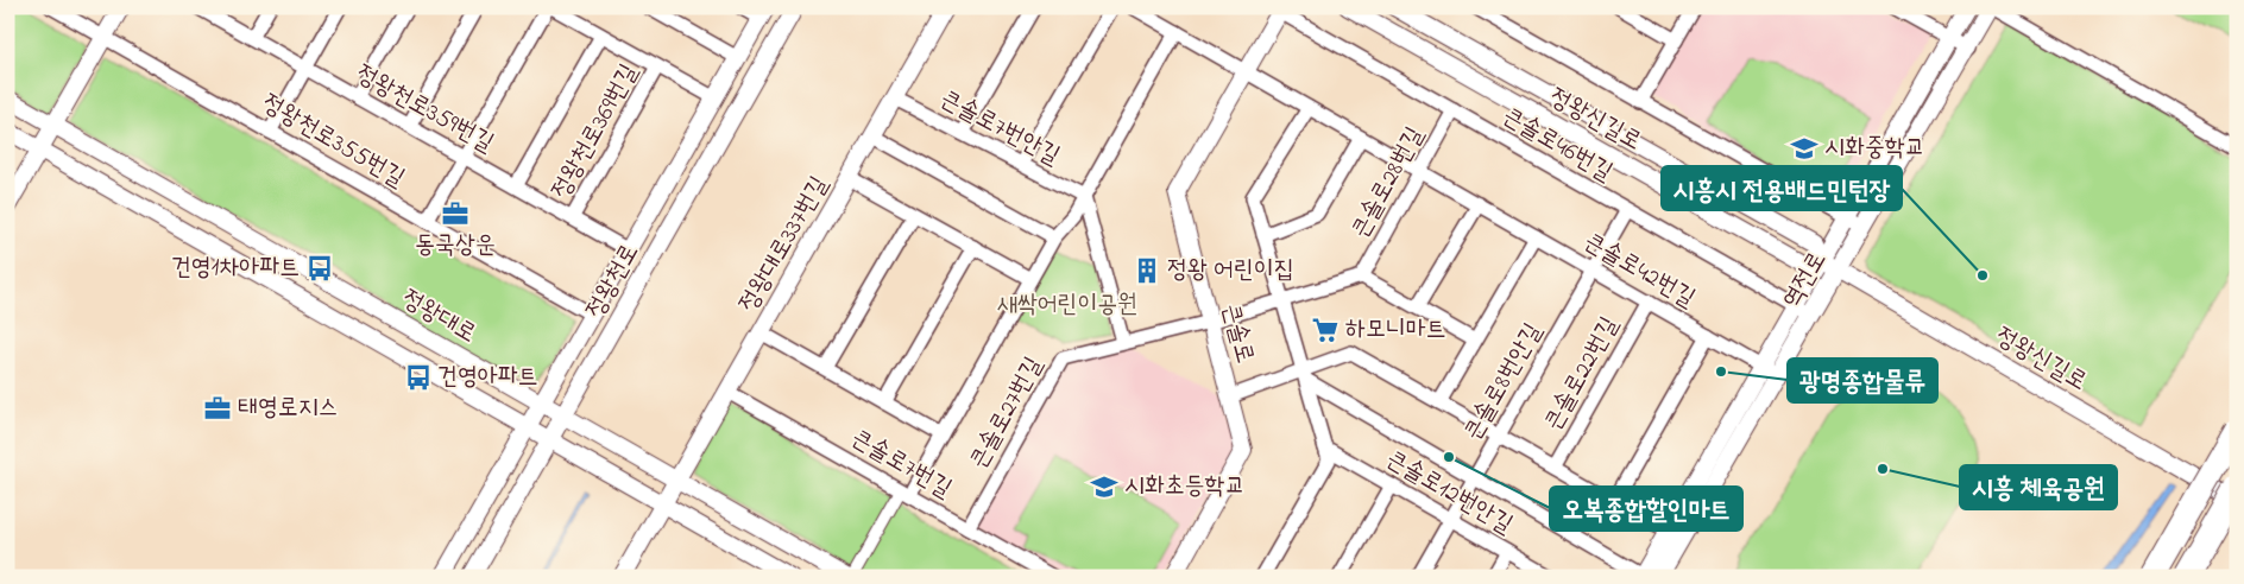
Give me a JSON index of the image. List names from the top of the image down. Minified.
{"streets":{"street":["정왕천로359번길","정왕신길로","큰솔로7번안길","정왕천로369번길","정왕천로355번길","큰솔로46번길","큰솔로28번길","정왕대로337번길","큰솔로42번길","역전로","정왕천로","정왕대로","큰솔로","큰솔로22번길","큰솔로8번안길","큰솔로27번길","큰솔로7번길","큰솔로12번안길"]},"crossings":[["정왕천로359번길","정왕천로369번길"],["정왕천로359번길","정왕천로"],["정왕신길로","역전로"],["큰솔로7번안길","정왕대로337번길"],["정왕천로369번길","정왕천로355번길"],["정왕천로369번길","정왕천로"],["정왕천로355번길","정왕천로"],["큰솔로46번길","큰솔로28번길"],["큰솔로46번길","역전로"],["큰솔로46번길","큰솔로"],["큰솔로46번길","큰솔로8번안길"],["큰솔로28번길","큰솔로42번길"],["큰솔로28번길","큰솔로"],["큰솔로28번길","큰솔로27번길"],["정왕대로337번길","정왕대로"],["정왕대로337번길","큰솔로7번길"],["큰솔로42번길","역전로"],["큰솔로42번길","큰솔로"],["큰솔로42번길","큰솔로22번길"],["큰솔로42번길","큰솔로8번안길"],["역전로","큰솔로22번길"],["역전로","큰솔로12번안길"],["정왕천로","정왕대로"],["큰솔로","큰솔로22번길"],["큰솔로","큰솔로27번길"],["큰솔로22번길","큰솔로8번안길"],["큰솔로22번길","큰솔로12번안길"],["큰솔로8번안길","큰솔로12번안길"],["큰솔로27번길","큰솔로7번길"]],"parks":["새싹어린이공원"],"places":{"school or university":["시화중학교","시화초등학교"],"office":["동국상운","태영로지스"],"bus stop":["건영1차아파트","건영아파트"],"building":["정왕 어린이집"],"other":["시흥시 전용배드민턴장","광명종합물류","오복종합할인마트","시흥 체육공원"],"supermarket":["하모니마트"]}}
